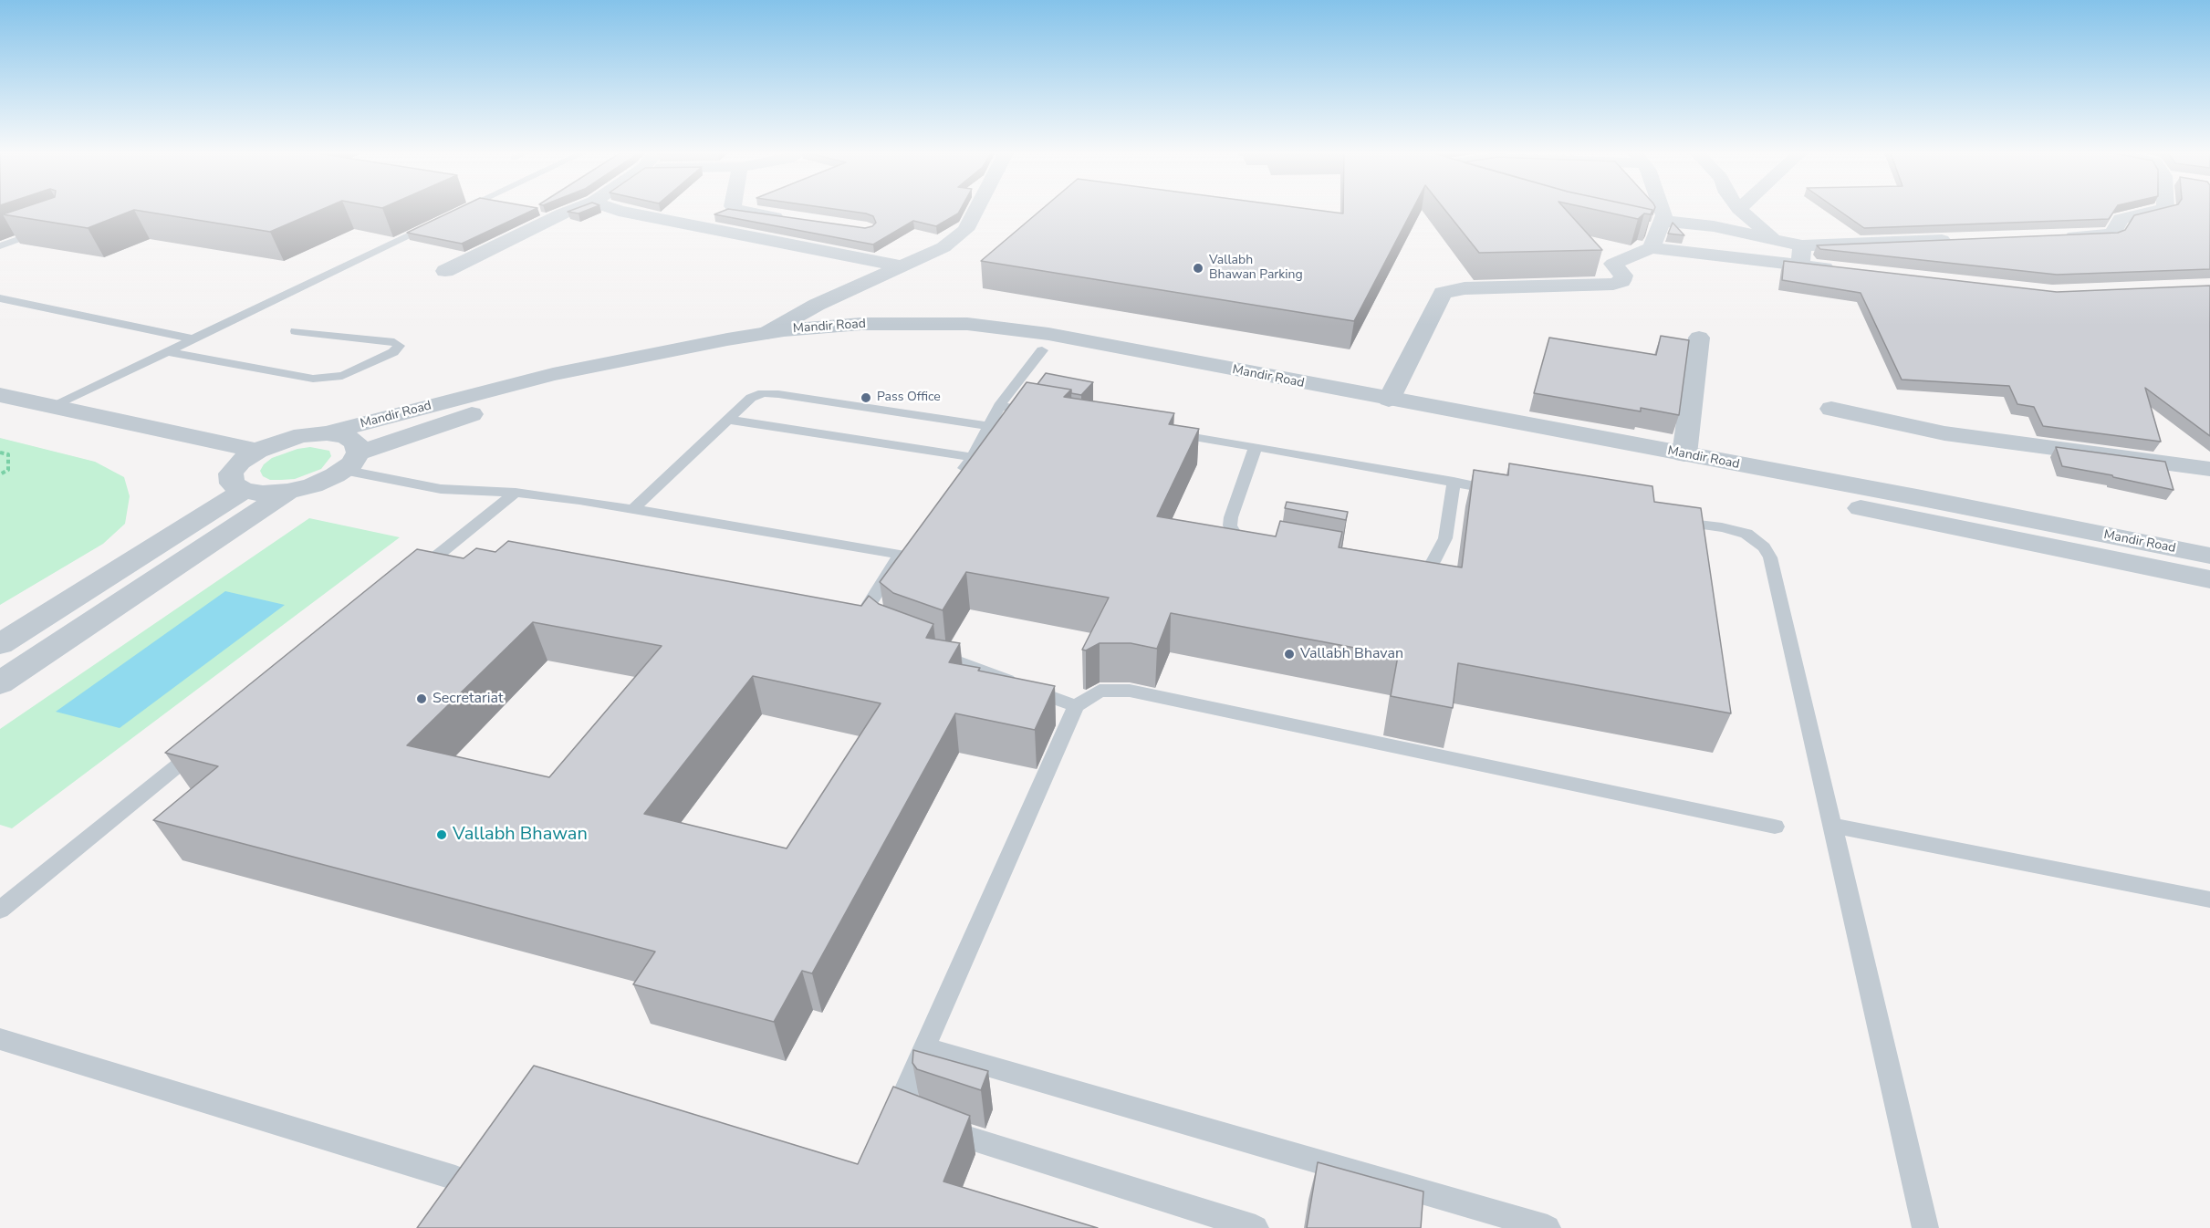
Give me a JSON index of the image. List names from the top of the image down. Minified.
{"streets":{"street":["Mandir Road"]},"places":["Vallabh Bhawan Parking","Pass Office","Vallabh Bhavan","Secretariat","Vallabh Bhawan"]}
